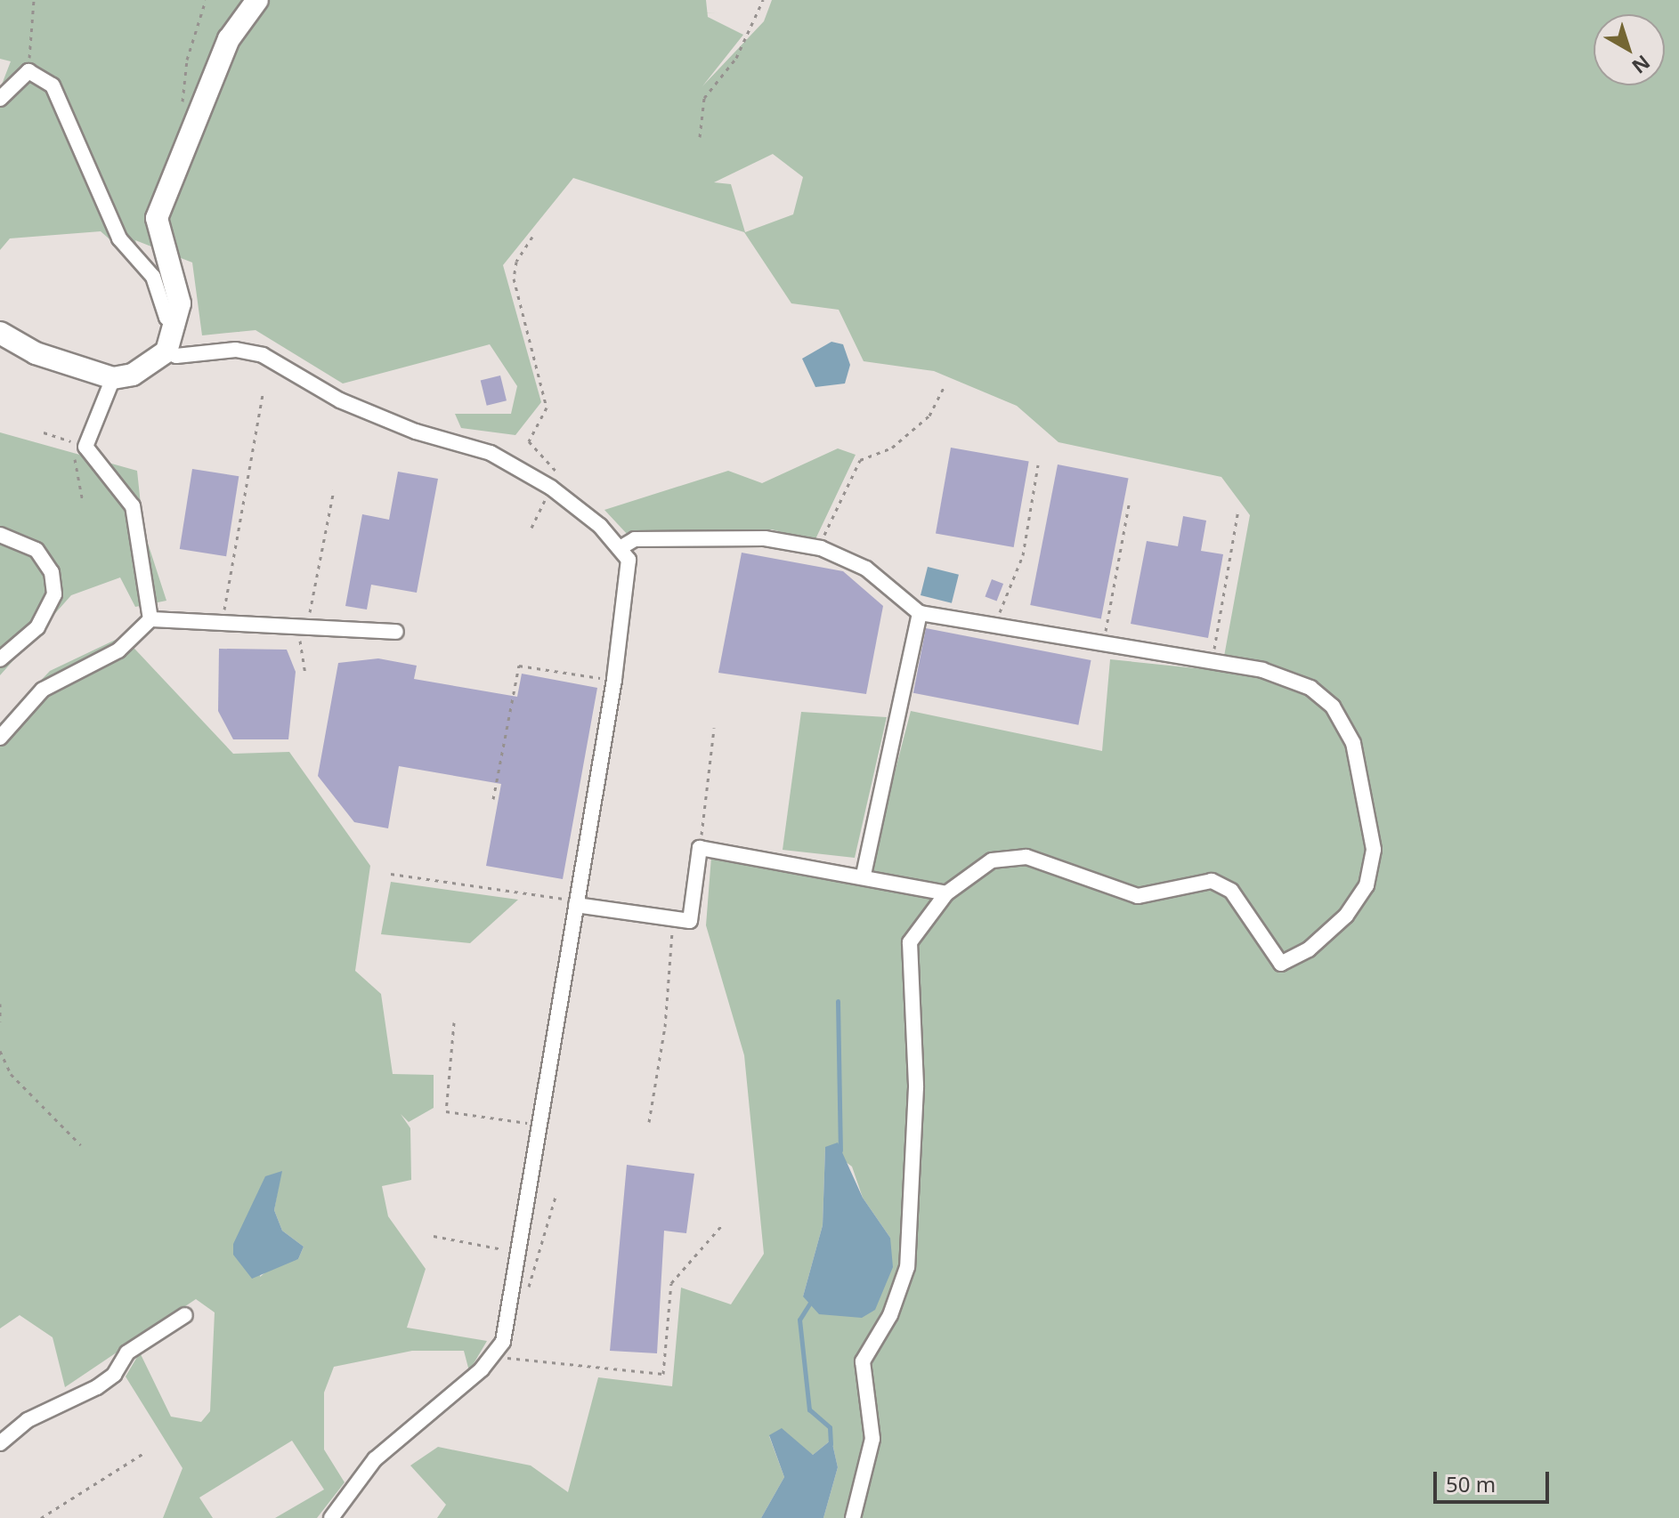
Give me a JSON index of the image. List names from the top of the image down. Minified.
{"scale_bar":"50 m","north":"bottom right"}
